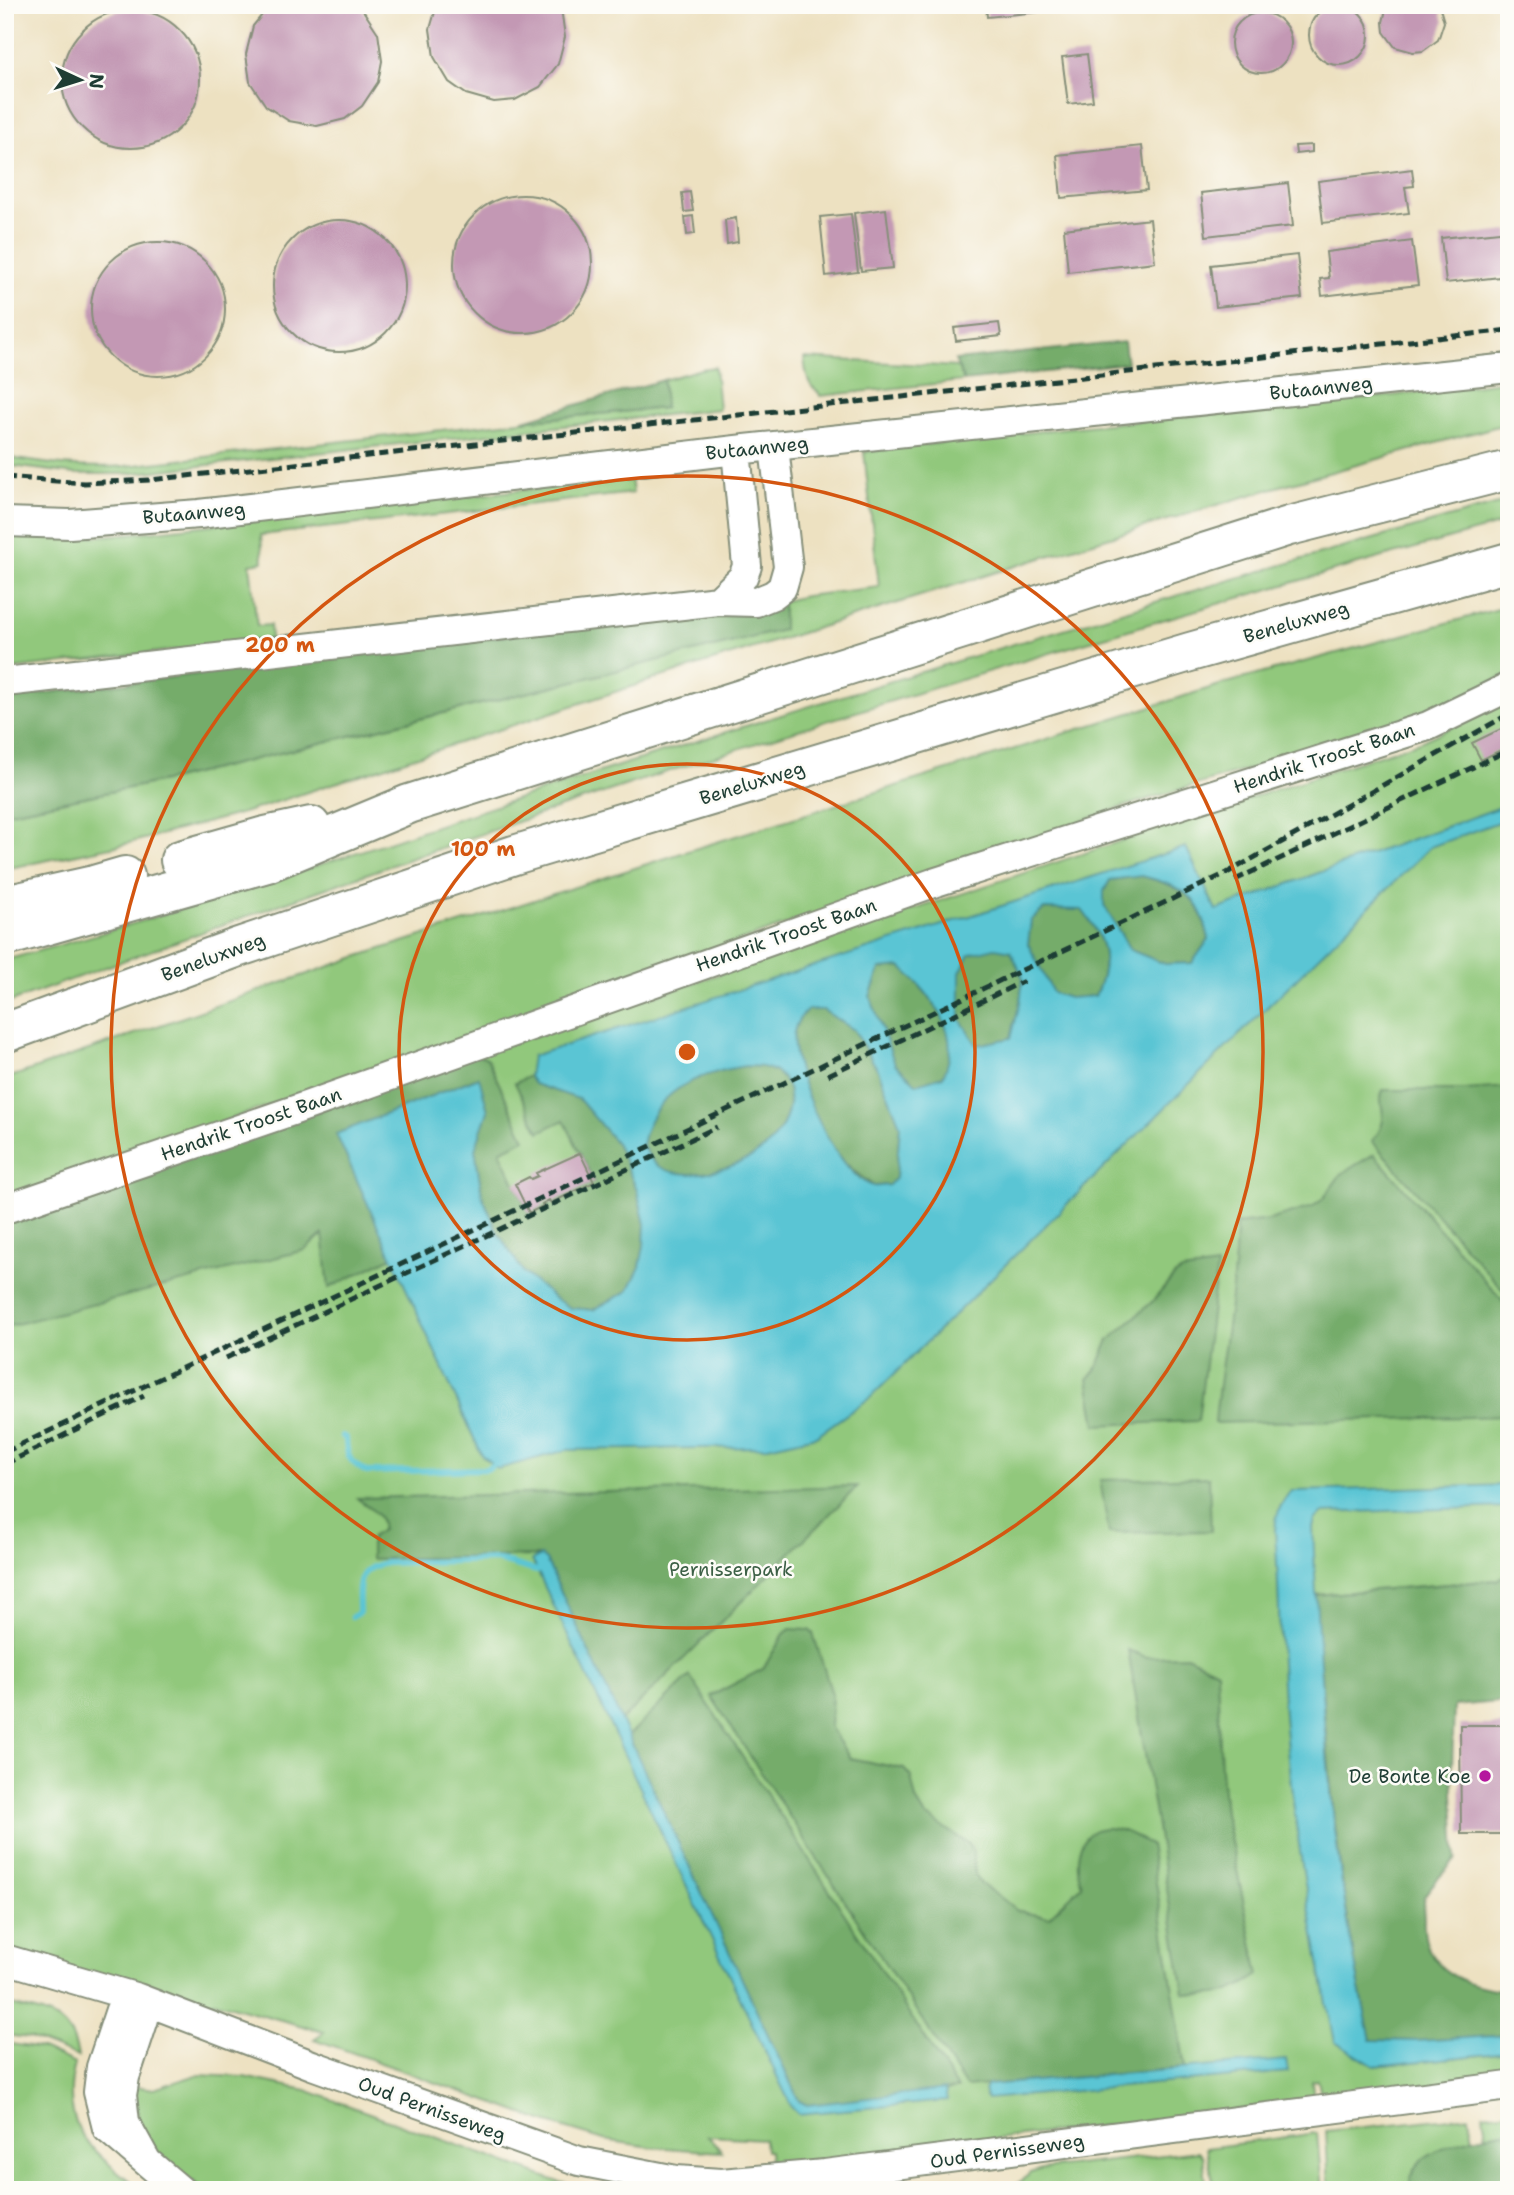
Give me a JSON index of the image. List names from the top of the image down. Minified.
{"streets":{"highway":["Beneluxweg"],"street":["Butaanweg","Hendrik Troost Baan","Oud Pernisseweg"]},"parks":["Pernisserpark"],"places":["De Bonte Koe"],"north":"right","rings":["200 m","100 m"]}
